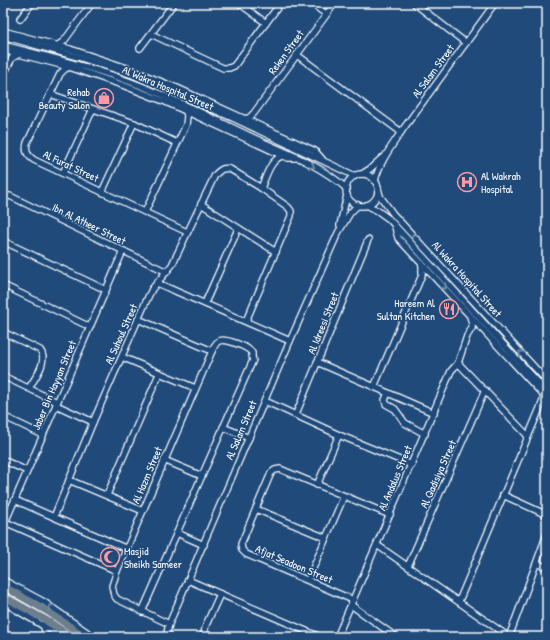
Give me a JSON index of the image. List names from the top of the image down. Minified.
{"streets":{"street":["Reken Street","Al Salam Street","Al Wakra Hospital Street","Al Furat Street","Ibn Al Atheer Street","Al Idreesi Street","Al Suhoul Street","Jaber Bin Hayyan Street","Al Qadisiya Street","Al Hazm Street","Al Andalus Street","Afjat Seadoon Street"]},"crossings":[["Reken Street","Al Wakra Hospital Street"],["Al Salam Street","Al Wakra Hospital Street"],["Al Salam Street","Al Hazm Street"],["Al Wakra Hospital Street","Al Furat Street"],["Al Furat Street","Al Suhoul Street"],["Ibn Al Atheer Street","Al Suhoul Street"],["Ibn Al Atheer Street","Jaber Bin Hayyan Street"],["Al Andalus Street","Afjat Seadoon Street"]],"places":{"shop":["Rehab Beauty Salon"],"hospital":["Al Wakrah Hospital"],"restaurant":["Hareem Al Sultan Kitchen"],"mosque":["Masjid Sheikh Sameer"]}}
